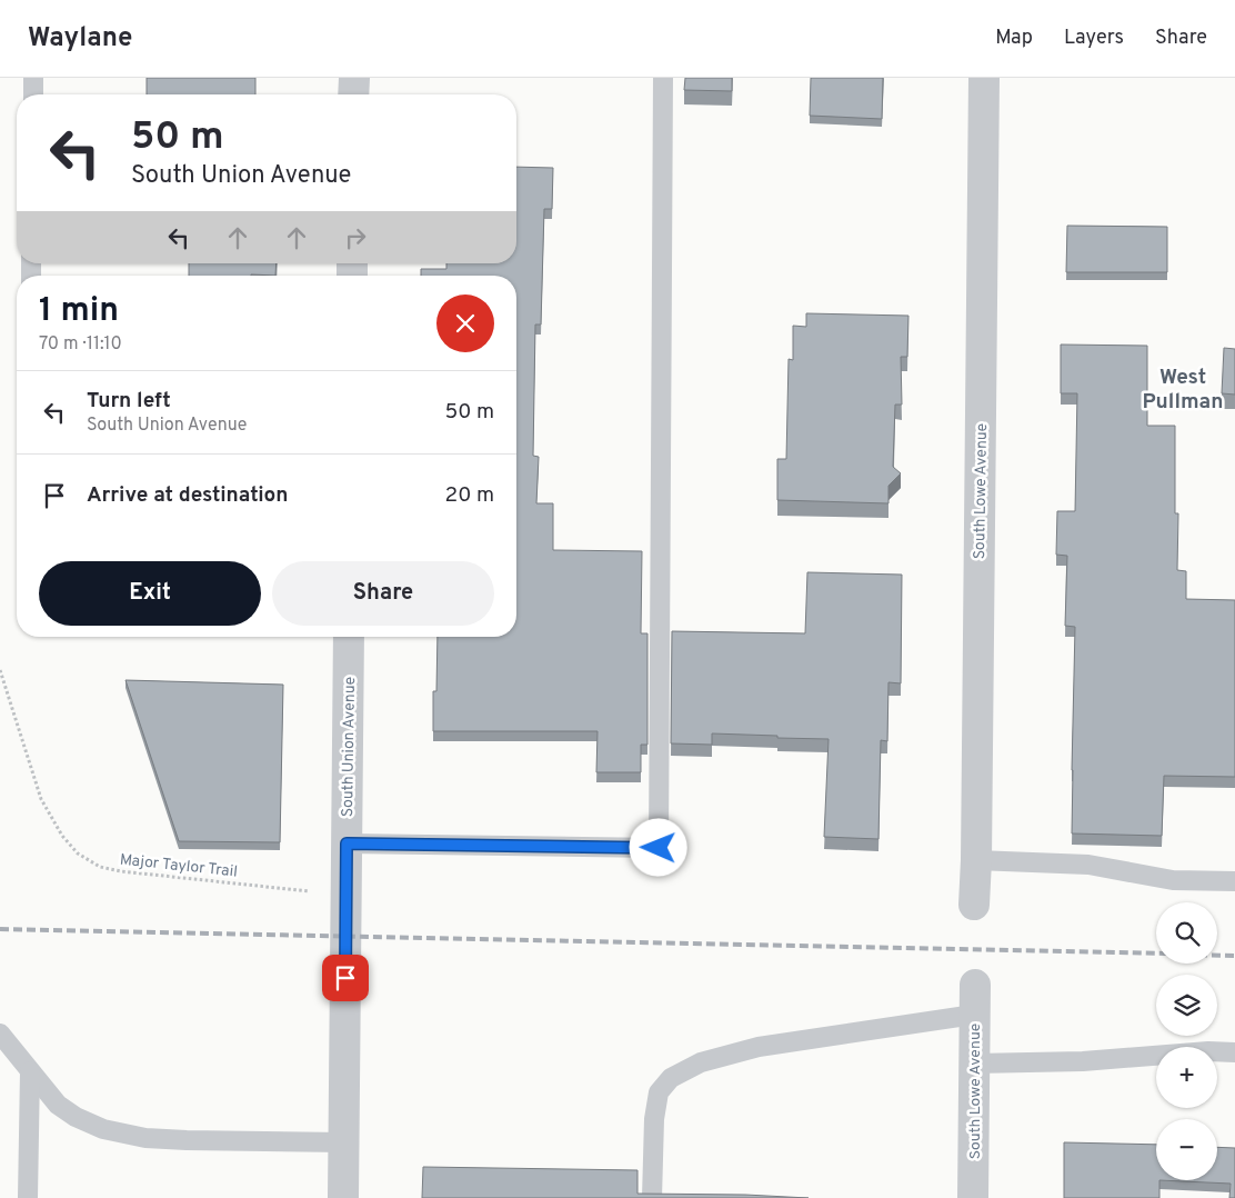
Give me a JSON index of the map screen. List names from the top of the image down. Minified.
{"streets":{"street":["South Lowe Avenue","South Union Avenue"],"path":["Major Taylor Trail"]},"crossings":[["South Union Avenue","Major Taylor Trail"]],"districts":["West Pullman"],"page":{"header":"Waylane","nav":["Map","Layers","Share"],"turn":["50 m","South Union Avenue"],"heading":["1 min","70 m · 11:10"],"list":[{"name":"Turn left","note":"South Union Avenue","value":"50 m"},{"name":"Arrive at destination","value":"20 m"}],"buttons":["Exit","Share"],"map_buttons":["+","−"]}}
